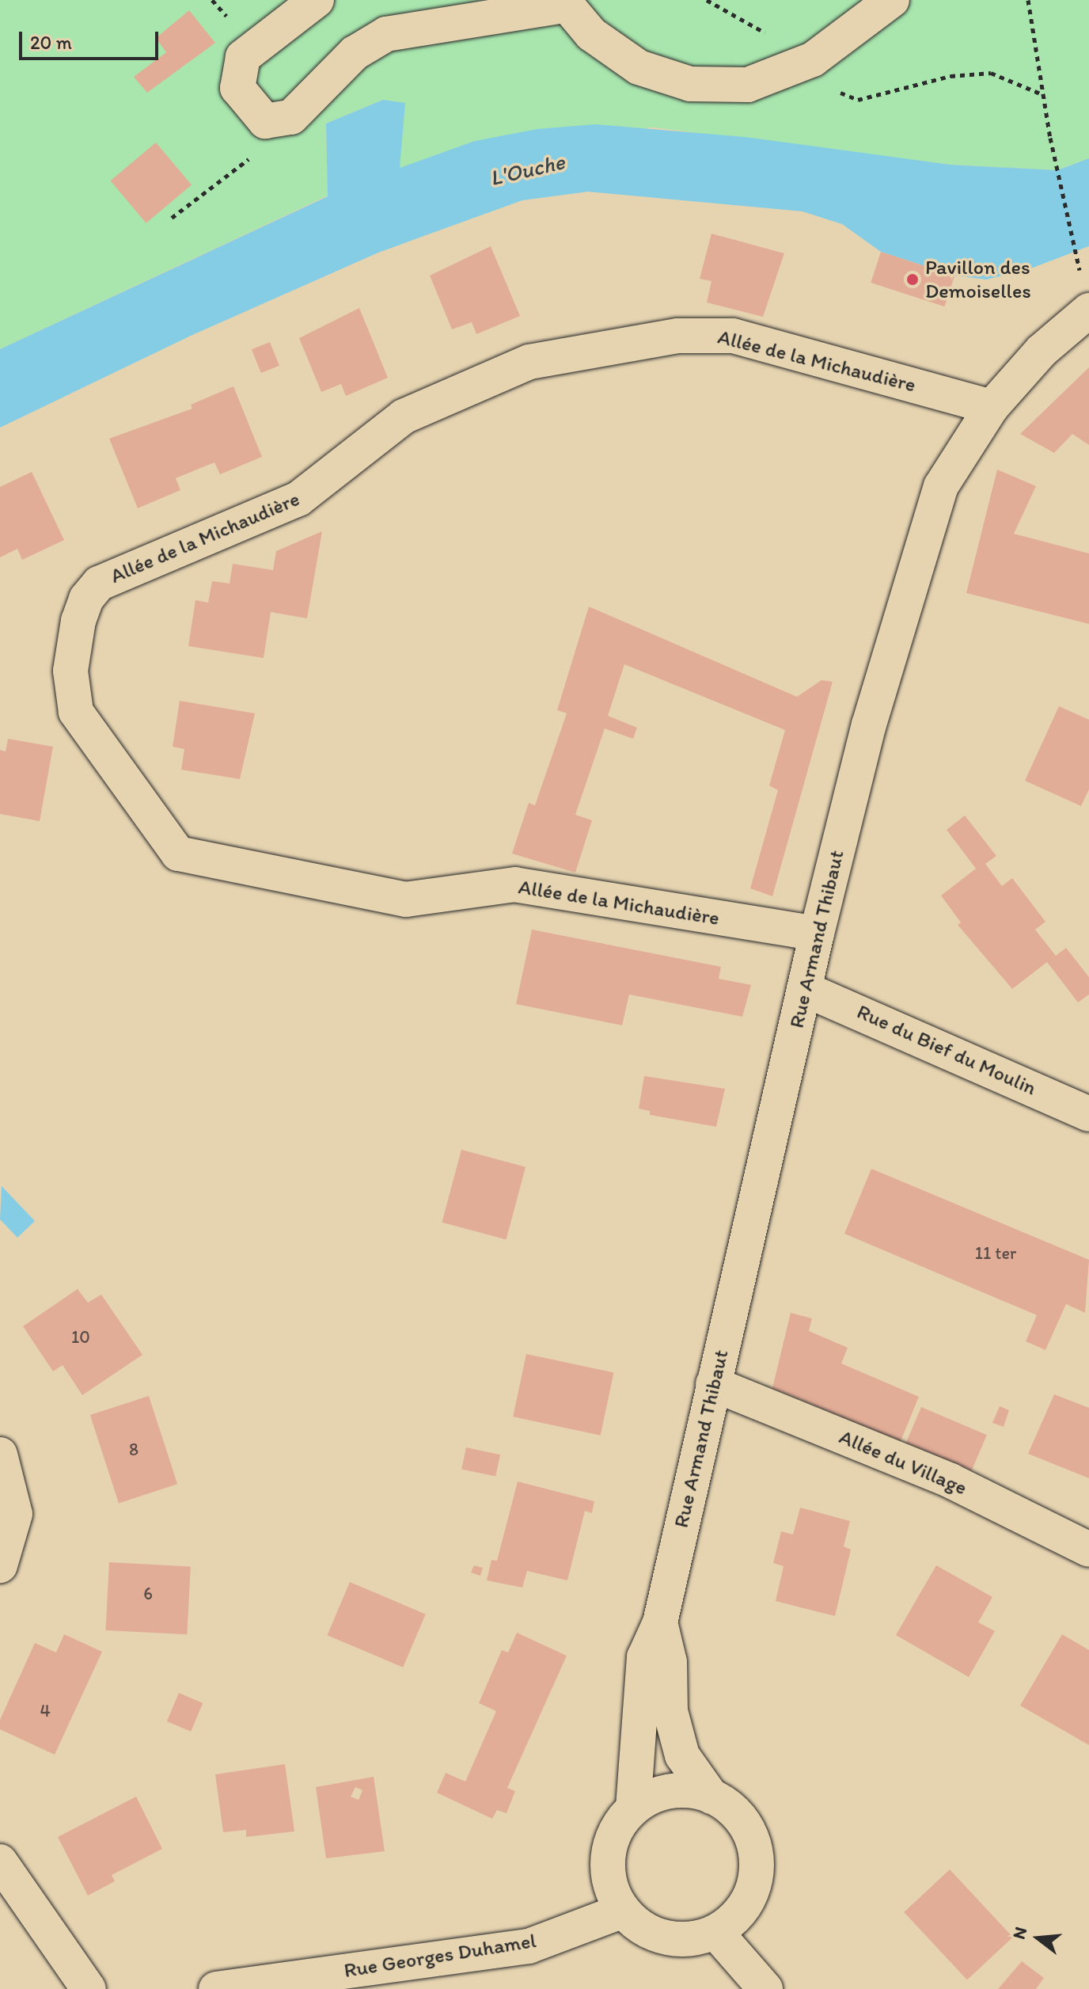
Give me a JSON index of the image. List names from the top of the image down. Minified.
{"streets":{"street":["Allée de la Michaudière","Rue Armand Thibaut","Rue du Bief du Moulin","Allée du Village","Rue Georges Duhamel"]},"crossings":[["Allée de la Michaudière","Rue Armand Thibaut"],["Rue Armand Thibaut","Rue du Bief du Moulin"],["Rue Armand Thibaut","Allée du Village"],["Rue Armand Thibaut","Rue Georges Duhamel"]],"water":["L'Ouche"],"places":["Pavillon des Demoiselles"],"house_numbers":["11 ter","10","8","6","4"],"scale_bar":"20 m","north":"left"}
